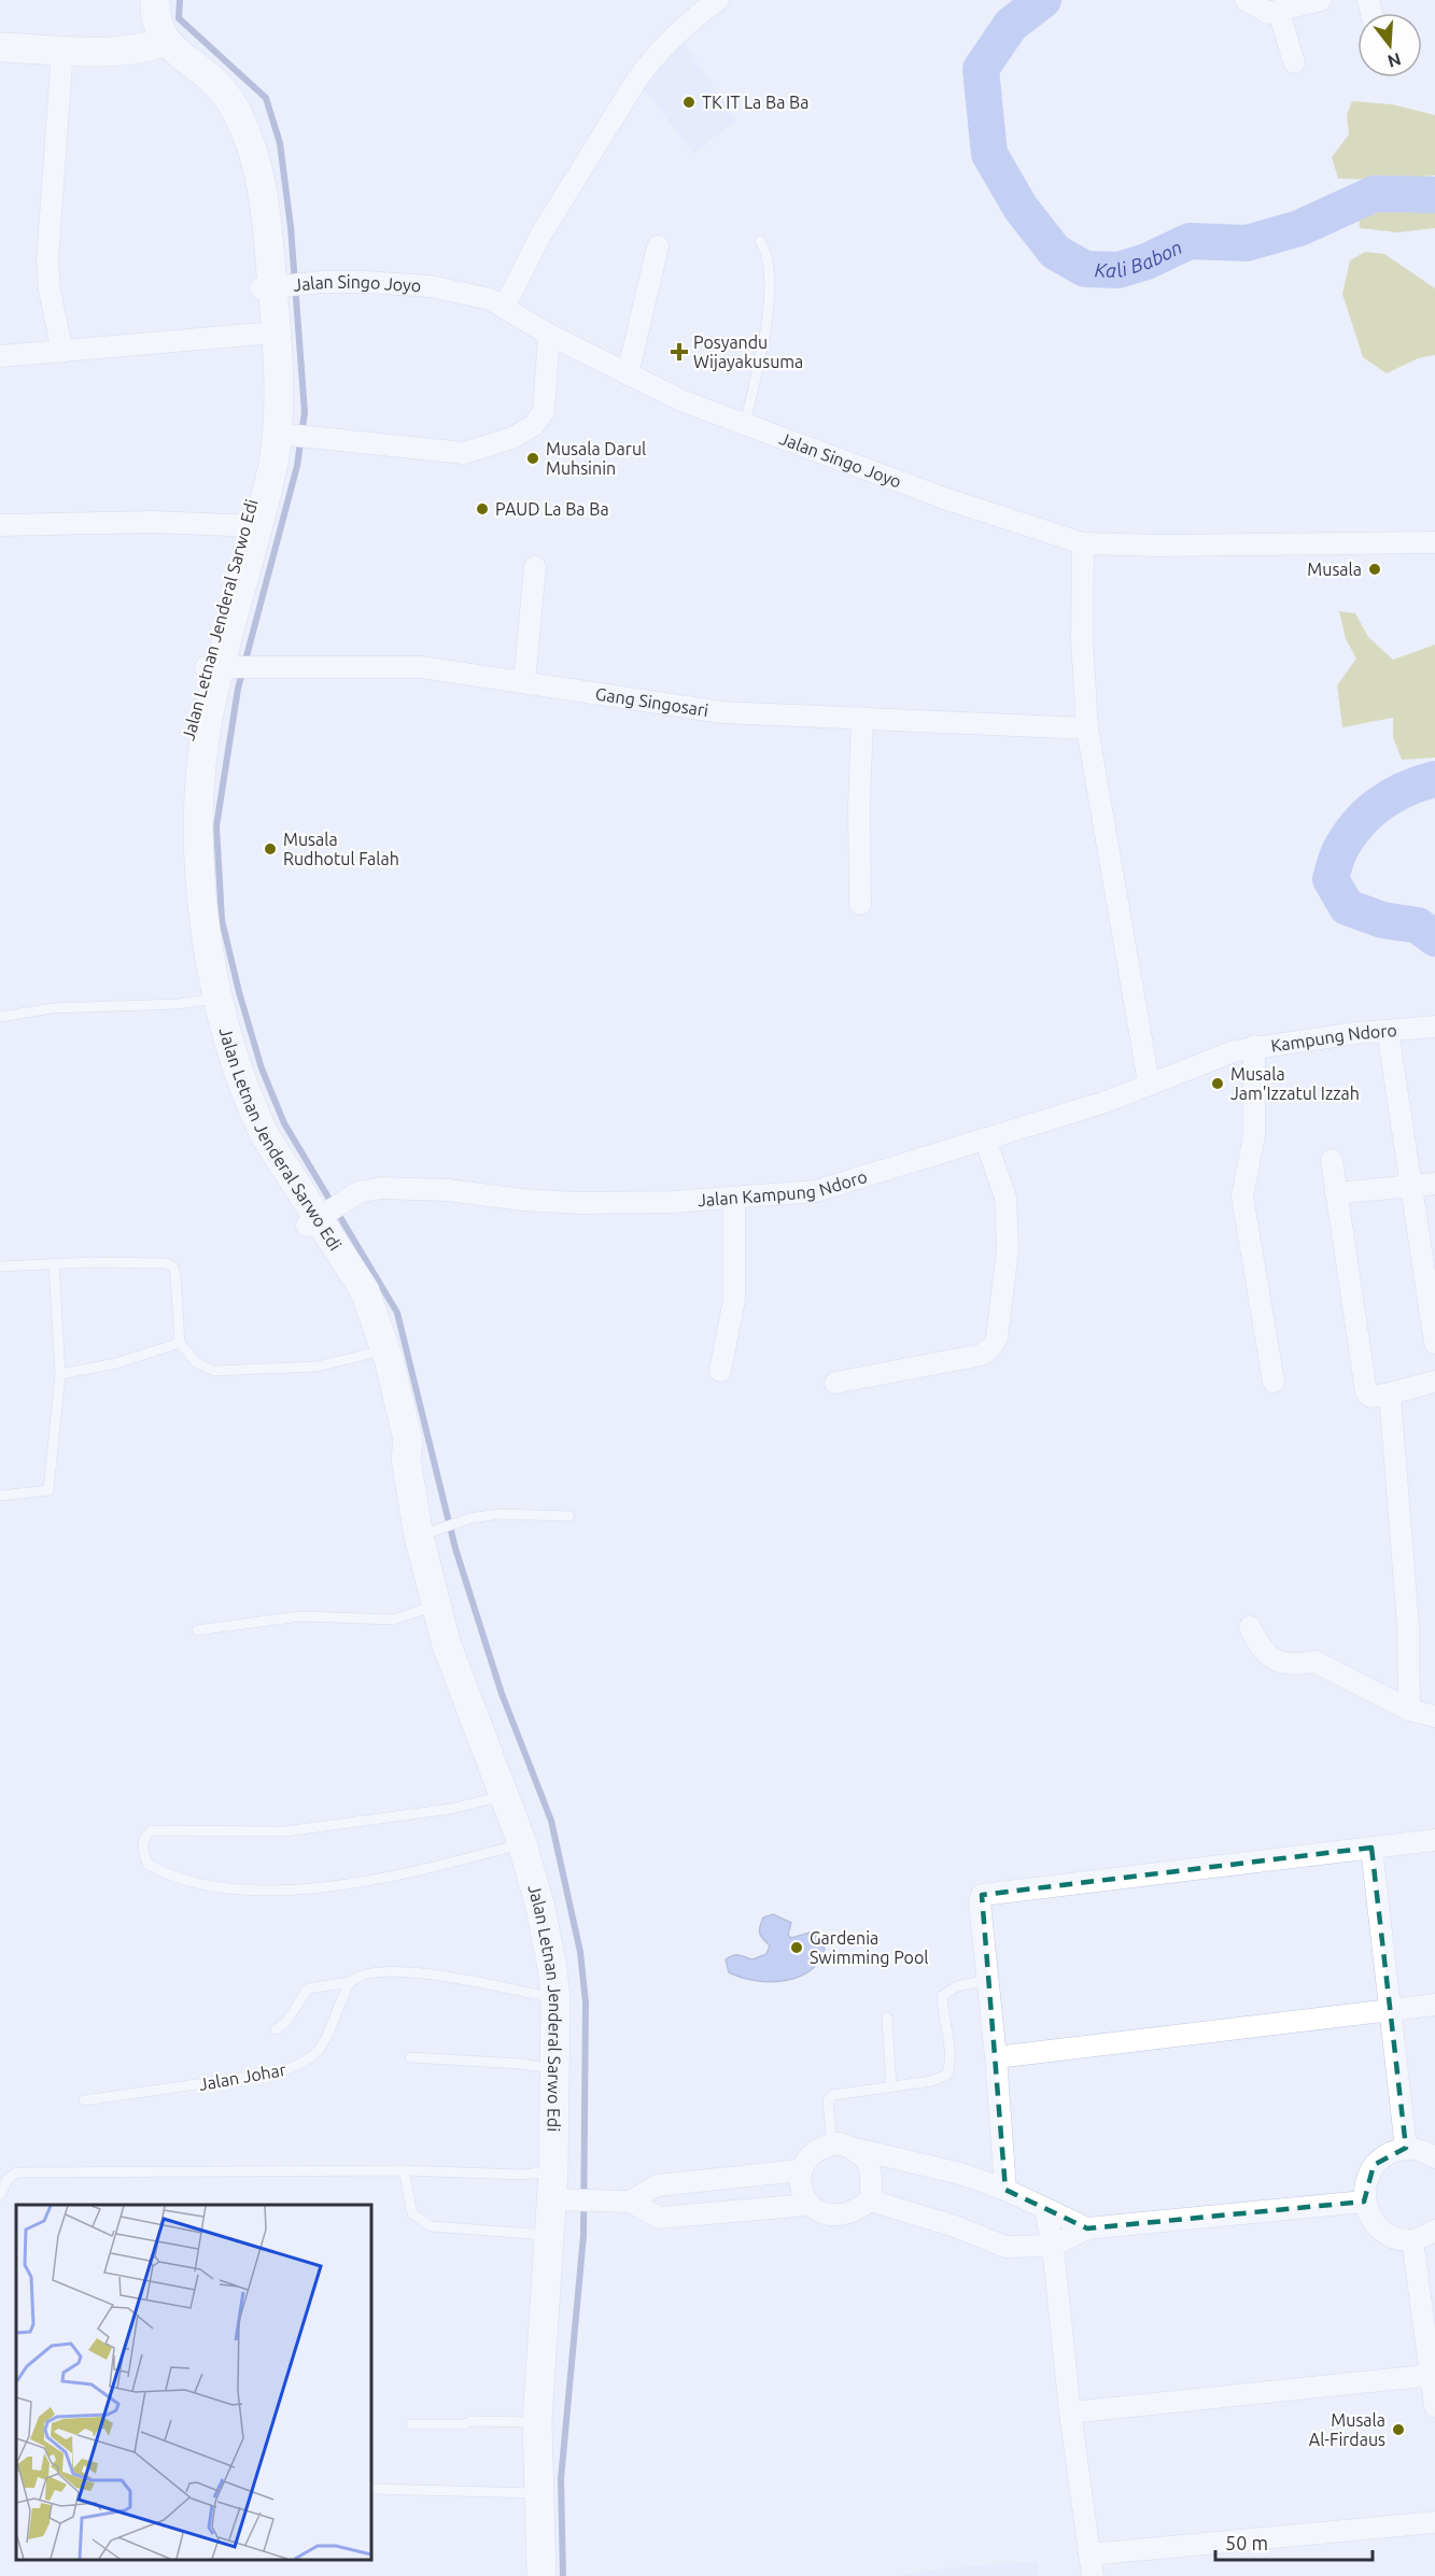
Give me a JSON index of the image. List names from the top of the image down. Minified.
{"streets":{"main road":["Jalan Letnan Jenderal Sarwo Edi"],"street":["Jalan Singo Joyo","Gang Singosari","Kampung Ndoro","Jalan Kampung Ndoro"],"lane":["Jalan Johar"]},"crossings":[["Jalan Singo Joyo","Jalan Letnan Jenderal Sarwo Edi"],["Jalan Letnan Jenderal Sarwo Edi","Gang Singosari"],["Jalan Letnan Jenderal Sarwo Edi","Jalan Kampung Ndoro"],["Kampung Ndoro","Jalan Kampung Ndoro"]],"water":["Kali Babon"],"places":{"other":["TK IT La Ba Ba","Musala Darul Muhsinin","PAUD La Ba Ba","Musala","Musala Rudhotul Falah","Musala Jam'Izzatul Izzah","Gardenia Swimming Pool","Musala Al-Firdaus"],"health":["Posyandu Wijayakusuma"]},"scale_bar":"50 m","north":"bottom"}
